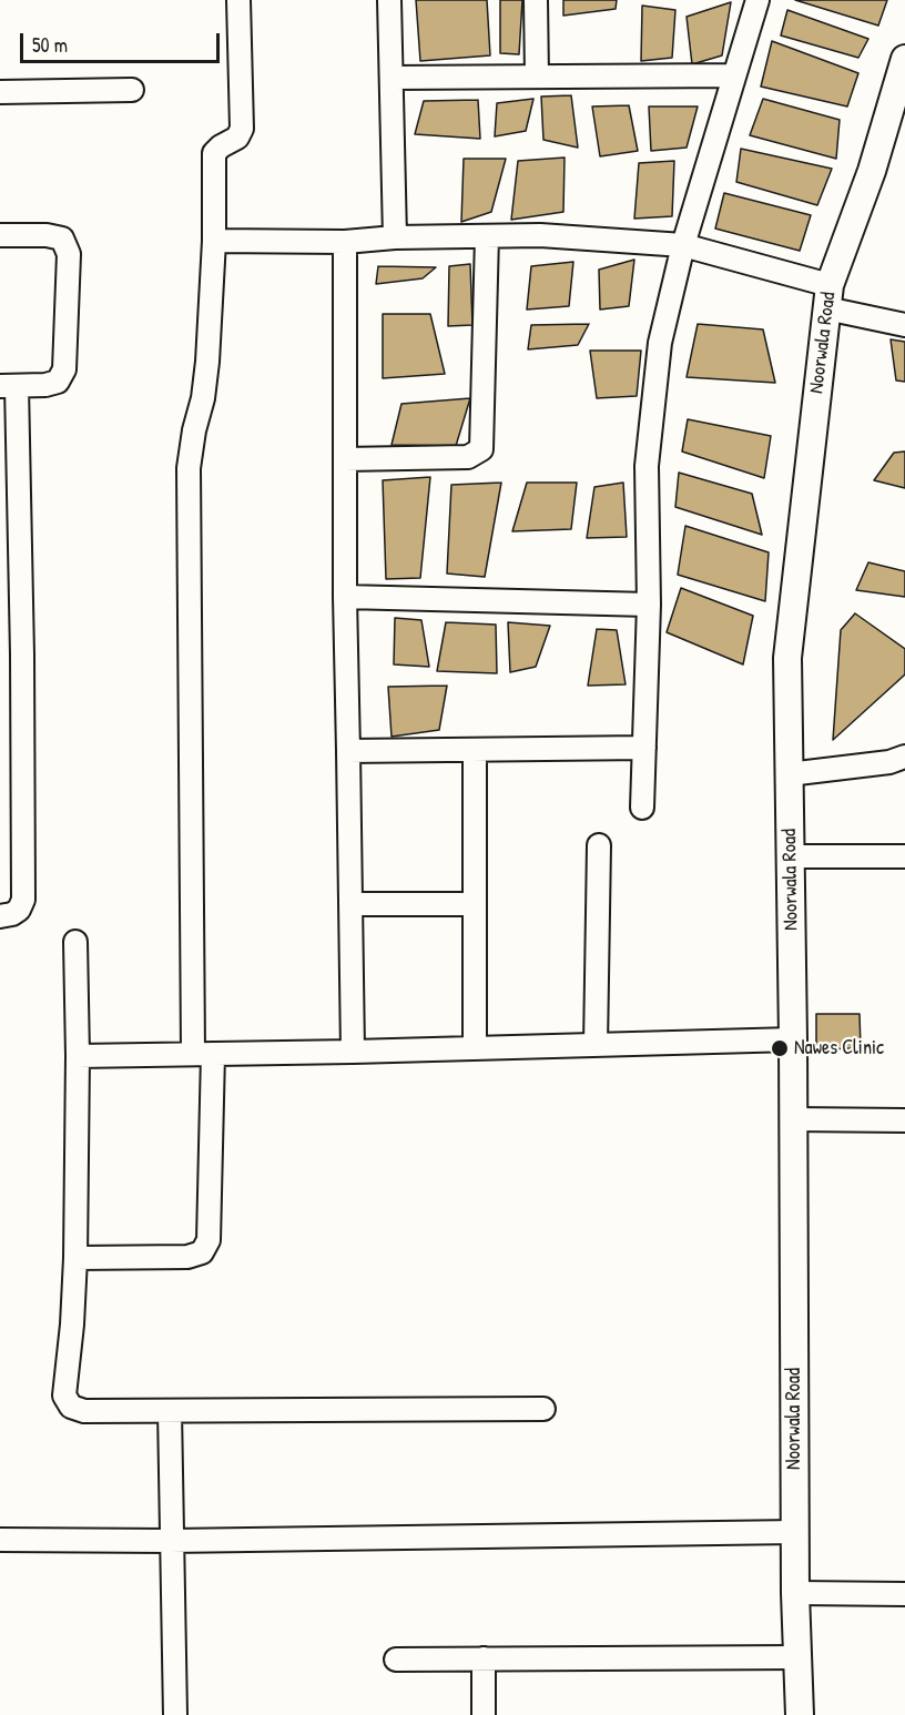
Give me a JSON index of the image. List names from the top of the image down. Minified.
{"streets":{"street":["Noorwala Road"]},"places":["Nawes Clinic"],"scale_bar":"50 m"}
